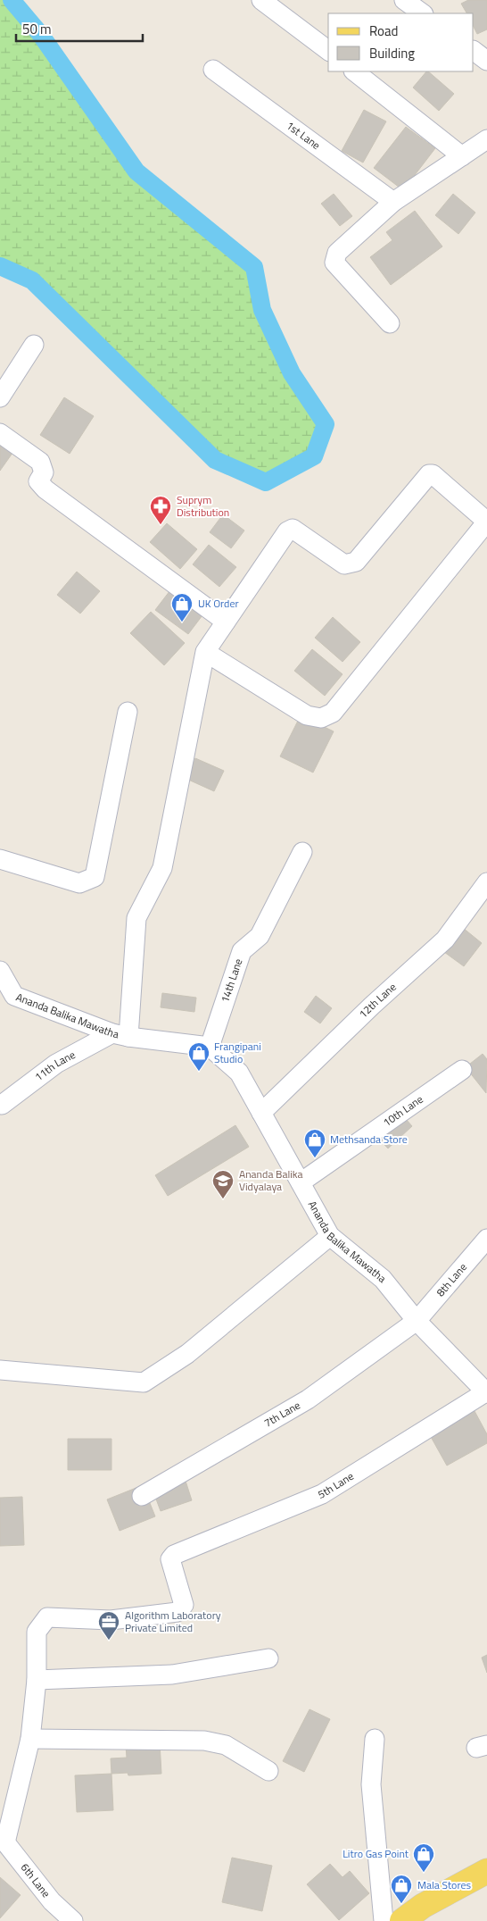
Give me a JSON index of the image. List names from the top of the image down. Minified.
{"streets":{"street":["1st Lane","14th Lane","12th Lane","Ananda Balika Mawatha","11th Lane","10th Lane","8th Lane","7th Lane","5th Lane","6th Lane"]},"crossings":[["14th Lane","Ananda Balika Mawatha"],["12th Lane","Ananda Balika Mawatha"],["Ananda Balika Mawatha","11th Lane"],["Ananda Balika Mawatha","10th Lane"],["Ananda Balika Mawatha","8th Lane"],["Ananda Balika Mawatha","7th Lane"],["Ananda Balika Mawatha","5th Lane"],["8th Lane","7th Lane"]],"places":{"pharmacy":["Suprym Distribution"],"shop":["UK Order","Frangipani Studio","Methsanda Store","Litro Gas Point","Mala Stores"],"school or university":["Ananda Balika Vidyalaya"],"office":["Algorithm Laboratory Private Limited"]},"legend":["Road","Building"],"scale_bar":"50 m"}
